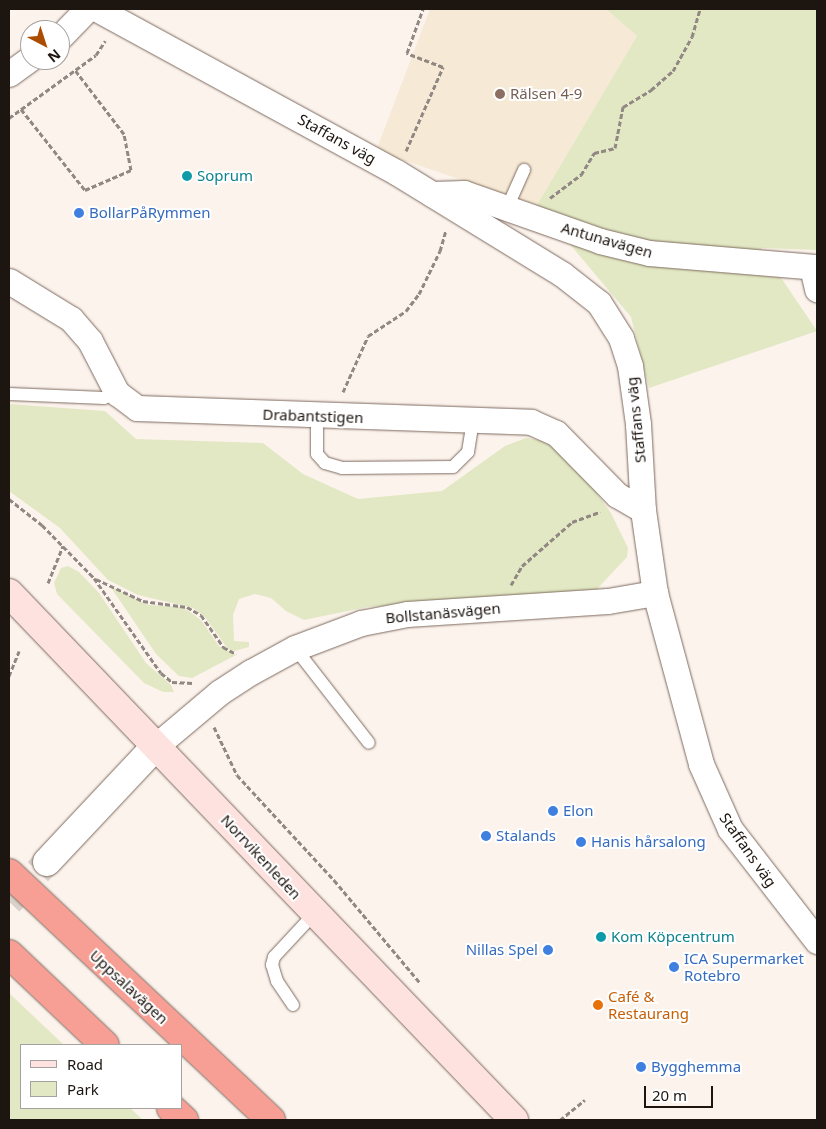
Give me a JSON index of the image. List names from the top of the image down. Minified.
{"streets":{"highway":["Uppsalavägen"],"main road":["Norrvikenleden"],"street":["Staffans väg","Antunavägen","Drabantstigen","Bollstanäsvägen"]},"crossings":[["Staffans väg","Antunavägen"],["Staffans väg","Drabantstigen"],["Staffans väg","Bollstanäsvägen"],["Bollstanäsvägen","Norrvikenleden"]],"places":["Rälsen 4-9","Soprum","BollarPåRymmen","Elon","Stalands","Hanis hårsalong","Kom Köpcentrum","Nillas Spel","ICA Supermarket Rotebro","Café & Restaurang","Bygghemma"],"legend":["Road","Park"],"scale_bar":"20 m","north":"bottom right"}
